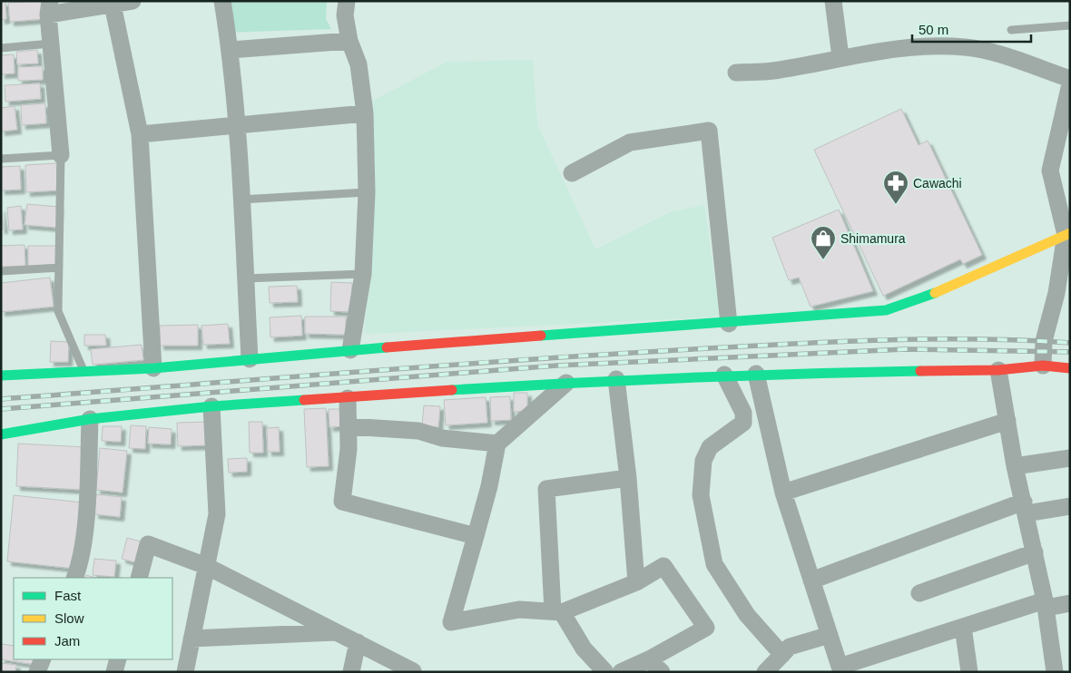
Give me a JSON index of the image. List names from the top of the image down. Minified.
{"places":{"pharmacy":["Cawachi"],"shop":["Shimamura"]},"legend":["Fast","Slow","Jam"],"scale_bar":"50 m"}
